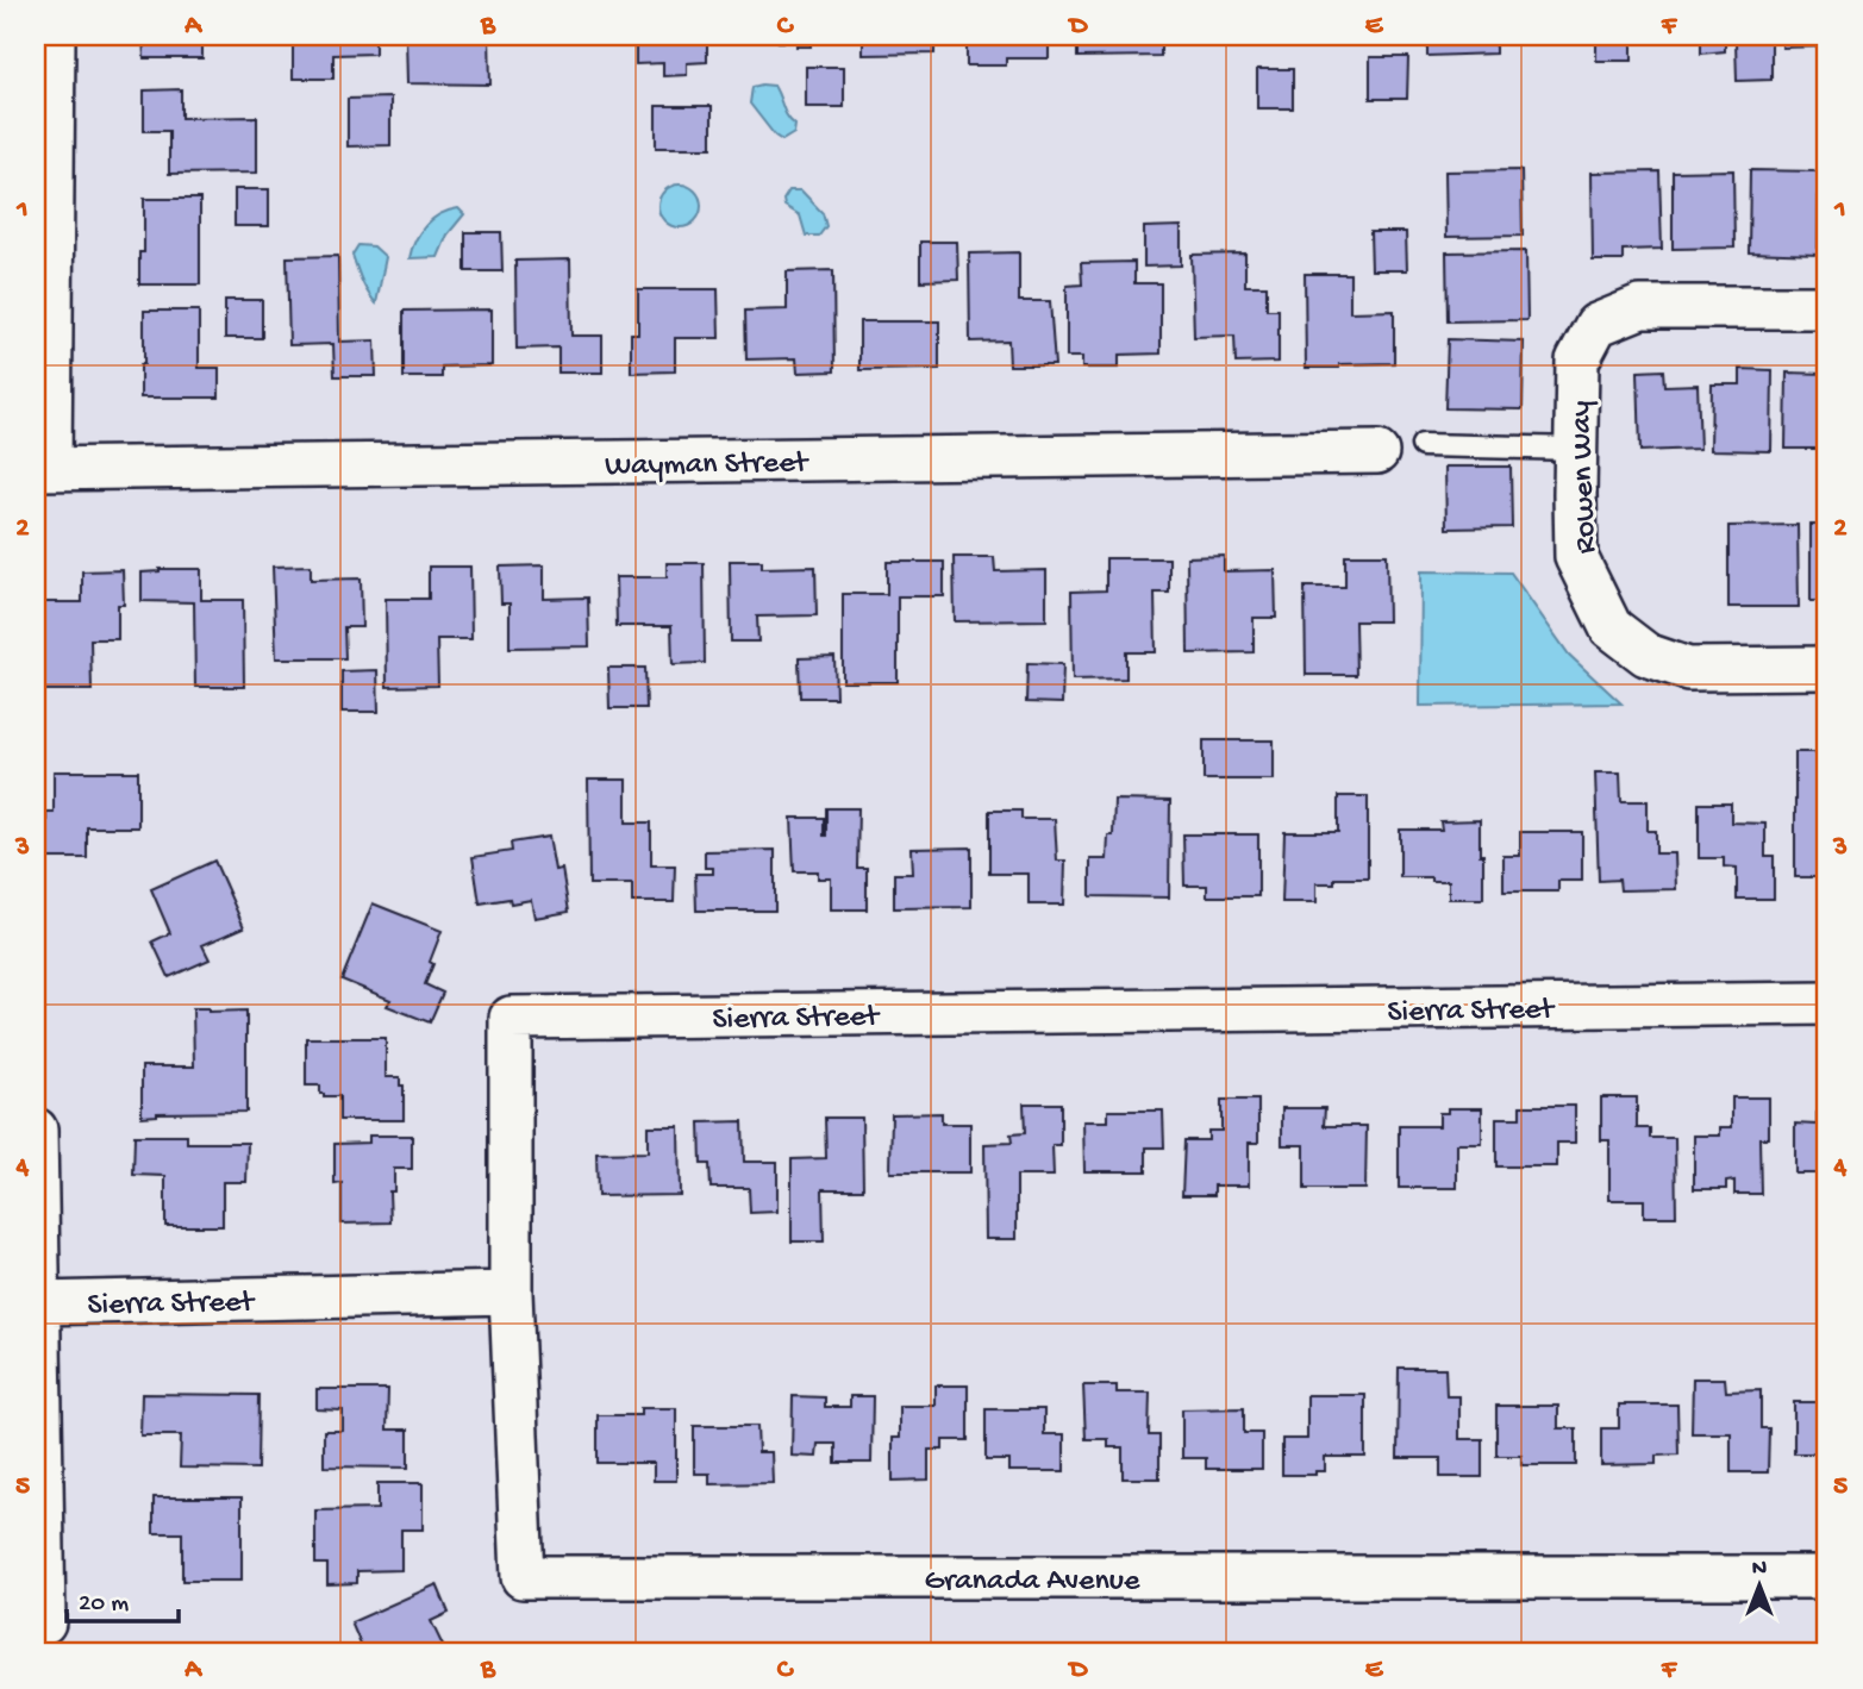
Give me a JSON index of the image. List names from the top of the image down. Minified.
{"streets":{"street":["Wayman Street","Rowen Way","Sierra Street","Granada Avenue"]},"crossings":[["Sierra Street","Granada Avenue"]],"scale_bar":"20 m","north":"top","grid":{"columns":["A","B","C","D","E","F"],"rows":["1","2","3","4","5"]}}
